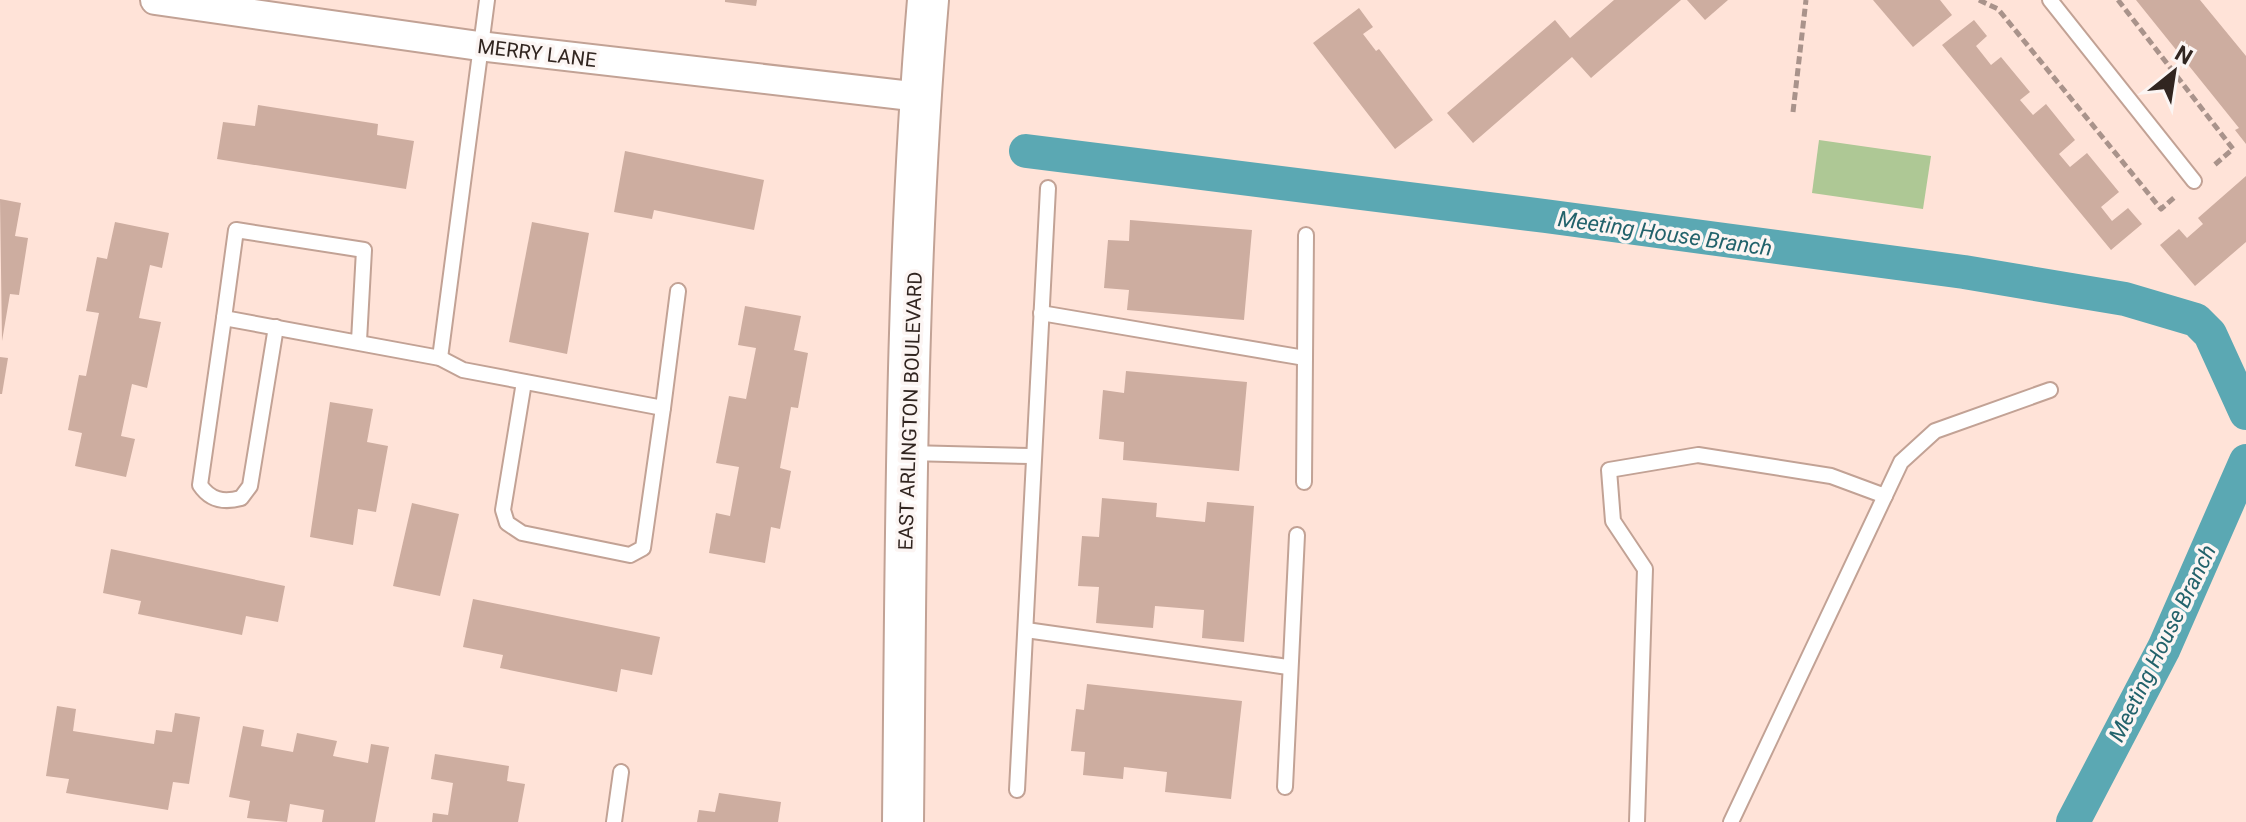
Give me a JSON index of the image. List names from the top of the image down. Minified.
{"streets":{"main road":["EAST ARLINGTON BOULEVARD"],"street":["MERRY LANE"]},"crossings":[["MERRY LANE","EAST ARLINGTON BOULEVARD"]],"water":["Meeting House Branch"],"north":"top right"}
